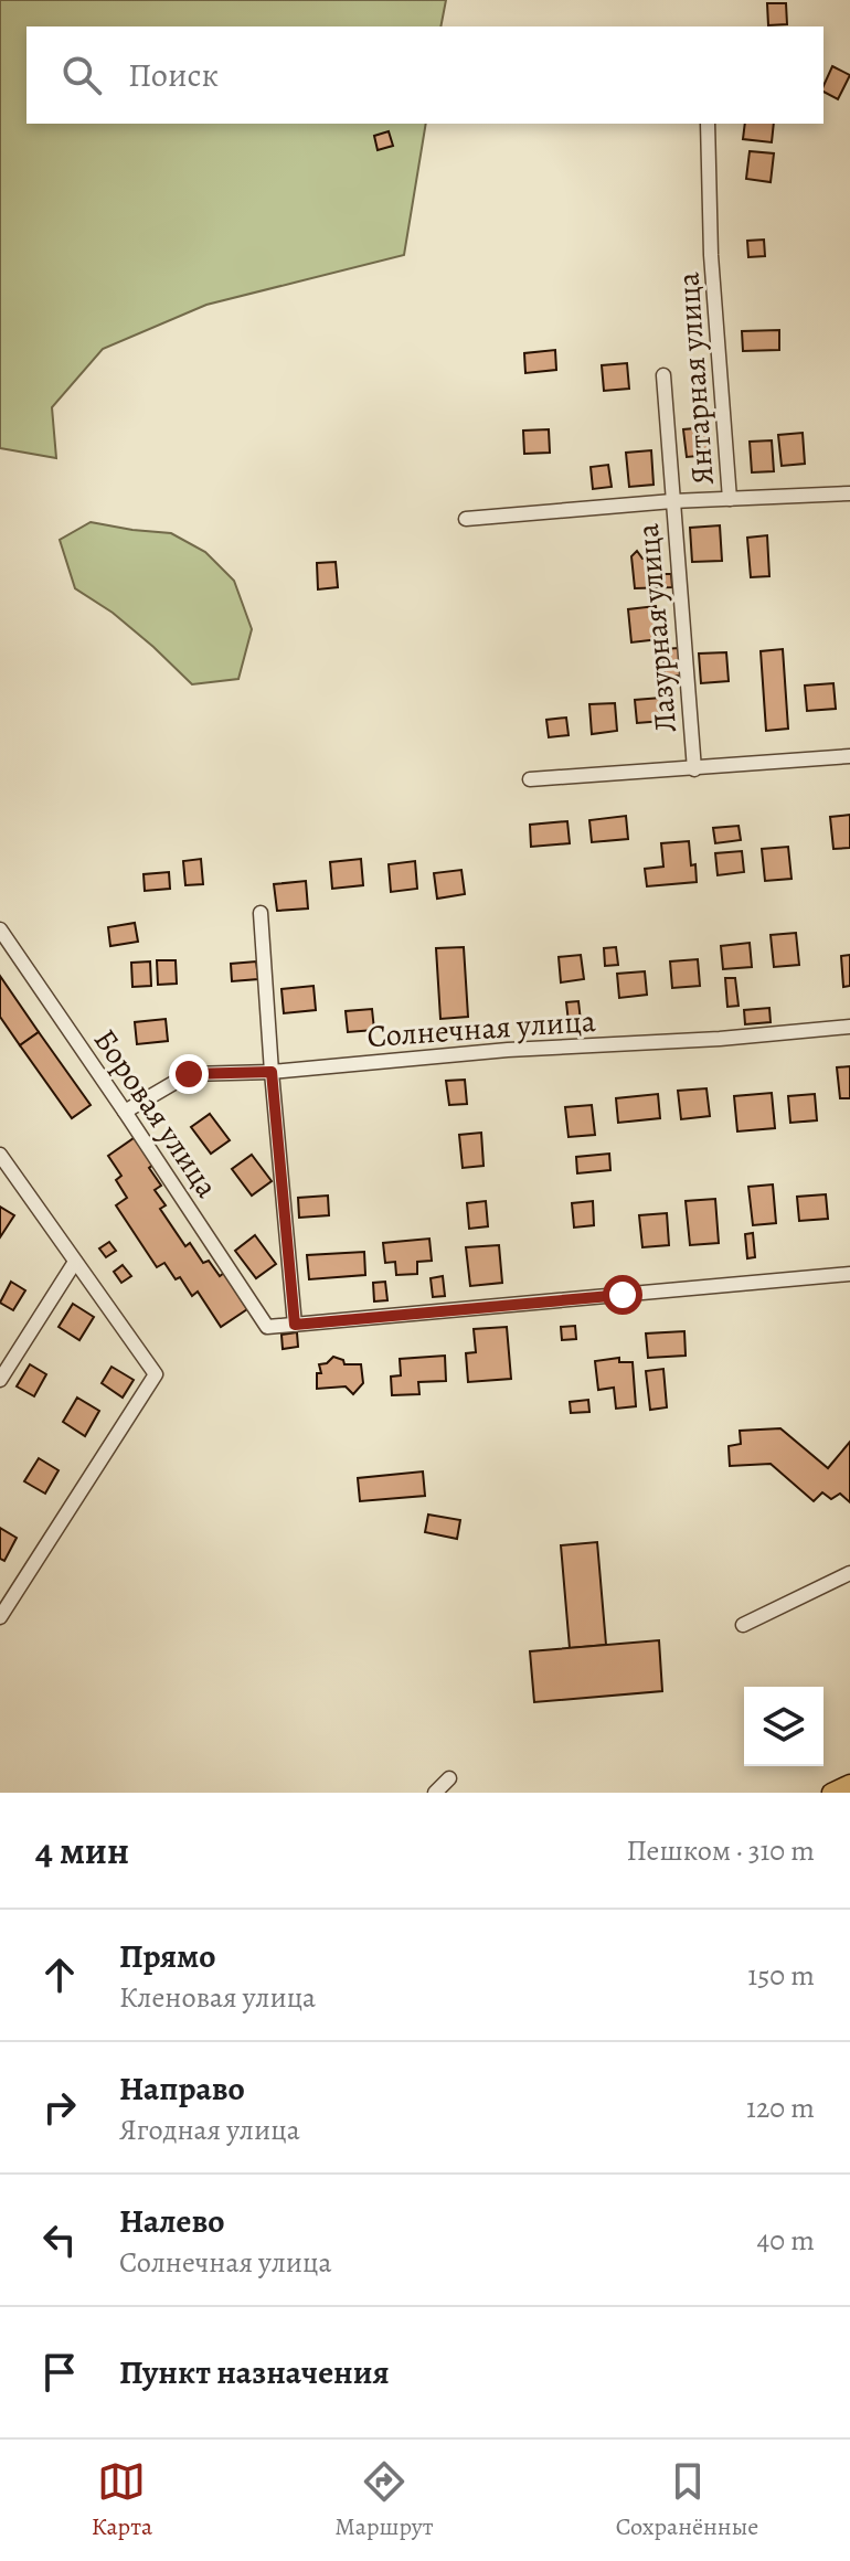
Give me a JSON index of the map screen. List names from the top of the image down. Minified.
{"streets":{"street":["Янтарная улица","Лазурная улица","Солнечная улица","Боровая улица"]},"crossings":[["Янтарная улица","Лазурная улица"],["Солнечная улица","Боровая улица"]],"page":{"search":"Поиск","heading":["4 мин","Пешком · 310 m"],"list":[["Прямо","Кленовая улица","150 m"],["Направо","Ягодная улица","120 m"],["Налево","Солнечная улица","40 m"],"Пункт назначения"],"nav":["Карта","Маршрут","Сохранённые"]}}
